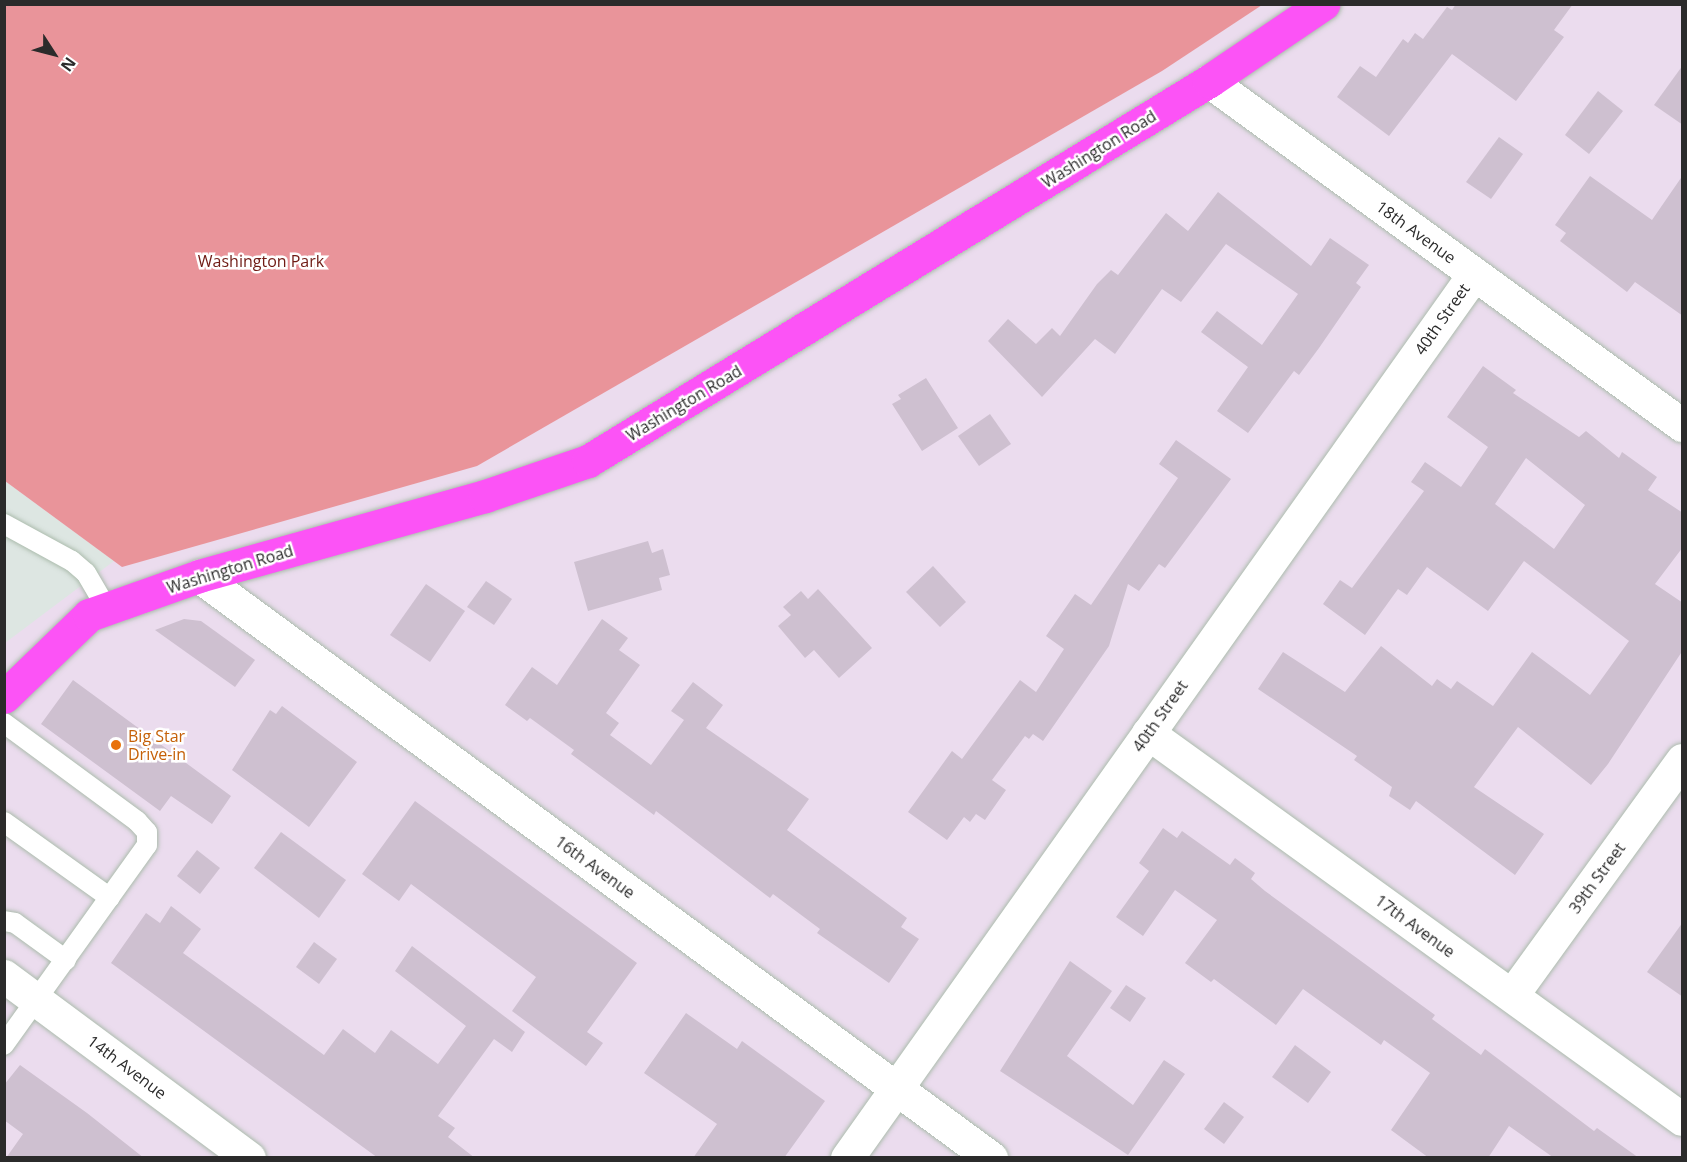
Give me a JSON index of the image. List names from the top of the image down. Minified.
{"streets":{"main road":["Washington Road"],"street":["18th Avenue","40th Street","16th Avenue","39th Street","17th Avenue","14th Avenue"]},"crossings":[["Washington Road","18th Avenue"],["Washington Road","16th Avenue"],["18th Avenue","40th Street"],["40th Street","16th Avenue"],["40th Street","17th Avenue"],["39th Street","17th Avenue"]],"parks":["Washington Park"],"places":["Big Star Drive-in"],"north":"bottom right"}
